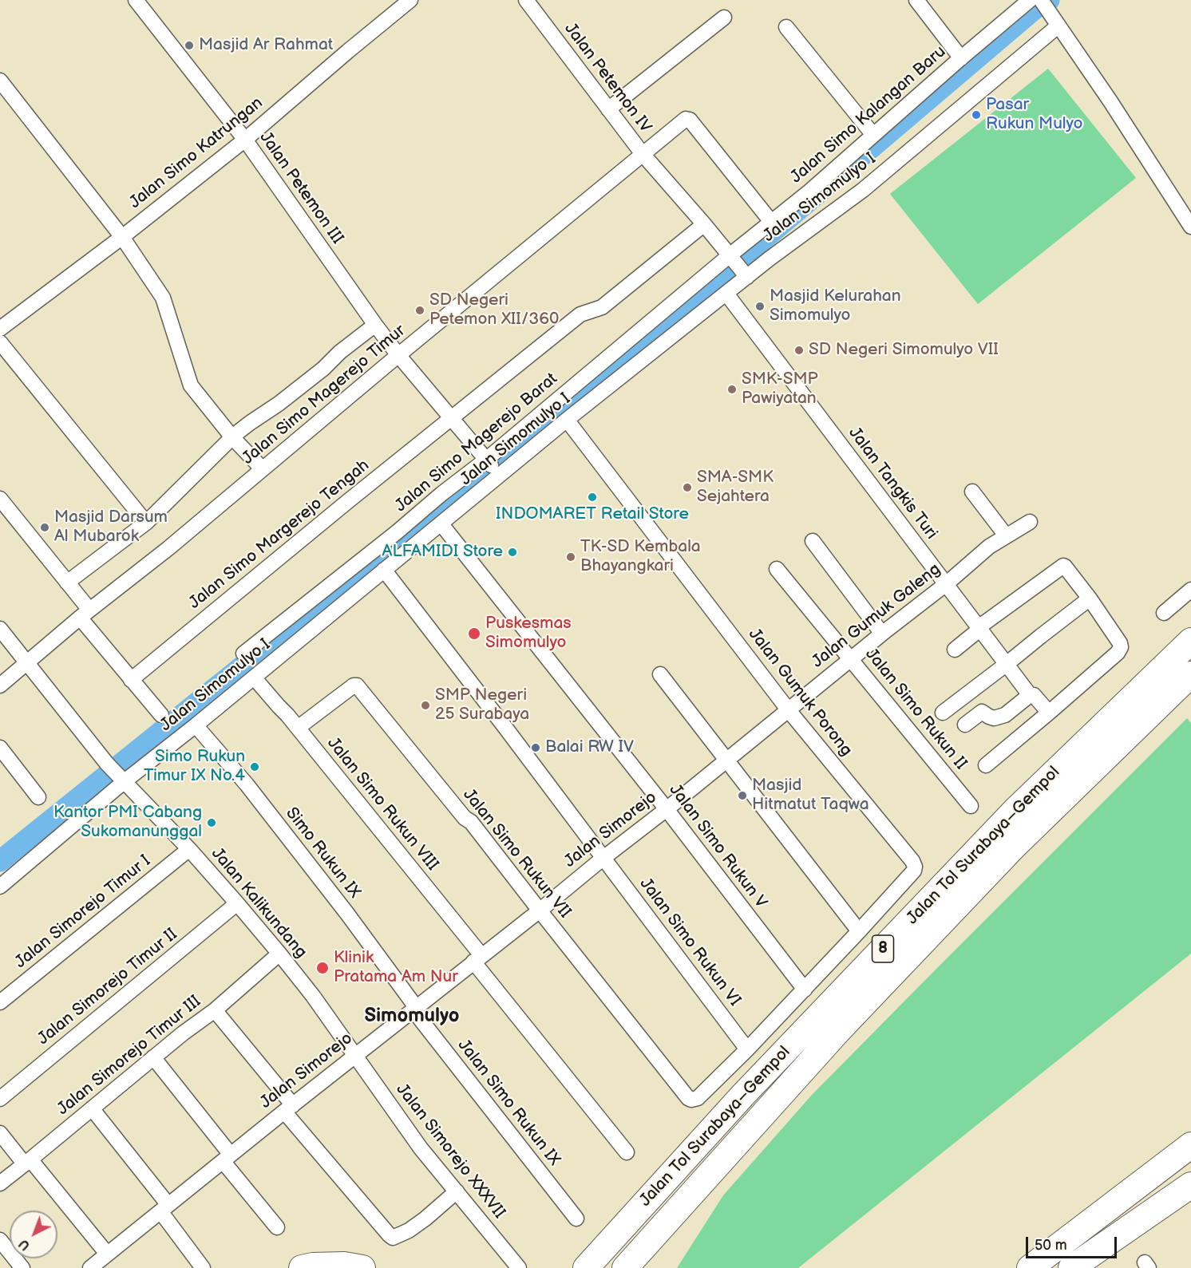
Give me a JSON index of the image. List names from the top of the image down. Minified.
{"streets":{"highway":["Jalan Tol Surabaya–Gempol","8"],"street":["Jalan Petemon IV","Jalan Simo Kalangan Baru","Jalan Simo Katrungan","Jalan Petemon III","Jalan Simomulyo I","Jalan Simo Magerejo Timur","Jalan Simo Magerejo Barat","Jalan Tangkis Turi","Jalan Simo Margerejo Tengah","Jalan Gumuk Galeng","Jalan Gumuk Porong","Jalan Simo Rukun II","Jalan Simo Rukun VIII","Jalan Simorejo","Jalan Simo Rukun V","Simo Rukun IX","Jalan Simo Rukun VII","Jalan Kalikundang","Jalan Simorejo Timur I","Jalan Simo Rukun VI","Jalan Simorejo Timur II","Jalan Simorejo Timur III","Jalan Simo Rukun IX","Jalan Simorejo XXXVII"]},"crossings":[["Jalan Petemon IV","Jalan Simo Kalangan Baru"],["Jalan Petemon IV","Jalan Simomulyo I"],["Jalan Petemon IV","Jalan Simo Magerejo Timur"],["Jalan Petemon IV","Jalan Simo Magerejo Barat"],["Jalan Petemon IV","Jalan Simo Margerejo Tengah"],["Jalan Simo Kalangan Baru","Jalan Simo Magerejo Timur"],["Jalan Simo Kalangan Baru","Jalan Simo Magerejo Barat"],["Jalan Simo Katrungan","Jalan Petemon III"],["Jalan Petemon III","Jalan Simomulyo I"],["Jalan Petemon III","Jalan Simo Magerejo Timur"],["Jalan Petemon III","Jalan Simo Magerejo Barat"],["Jalan Petemon III","Jalan Simo Margerejo Tengah"],["Jalan Simomulyo I","Jalan Tangkis Turi"],["Jalan Simomulyo I","Jalan Gumuk Porong"],["Jalan Simomulyo I","Jalan Simo Rukun VIII"],["Jalan Simomulyo I","Jalan Simo Rukun V"],["Jalan Simomulyo I","Simo Rukun IX"],["Jalan Simomulyo I","Jalan Kalikundang"],["Jalan Simomulyo I","Jalan Simo Rukun VI"],["Jalan Simo Magerejo Timur","Jalan Kalikundang"],["Jalan Tangkis Turi","Jalan Gumuk Galeng"],["Jalan Gumuk Galeng","Jalan Gumuk Porong"],["Jalan Gumuk Galeng","Jalan Simo Rukun II"],["Jalan Gumuk Galeng","Jalan Simorejo"],["Jalan Gumuk Porong","Jalan Simo Rukun V"],["Jalan Gumuk Porong","Jalan Simo Rukun VII"],["Jalan Gumuk Porong","Jalan Simo Rukun VI"],["Jalan Simo Rukun VIII","Jalan Simorejo"],["Jalan Simo Rukun VIII","Jalan Simo Rukun VII"],["Jalan Simorejo","Jalan Simo Rukun V"],["Jalan Simorejo","Simo Rukun IX"],["Jalan Simorejo","Jalan Simo Rukun VII"],["Jalan Simorejo","Jalan Kalikundang"],["Jalan Simorejo","Jalan Simo Rukun VI"],["Jalan Simorejo","Jalan Simo Rukun IX"],["Jalan Simorejo","Jalan Simorejo XXXVII"],["Simo Rukun IX","Jalan Simo Rukun IX"],["Jalan Kalikundang","Jalan Simorejo Timur I"],["Jalan Kalikundang","Jalan Simorejo Timur II"],["Jalan Kalikundang","Jalan Simorejo Timur III"],["Jalan Kalikundang","Jalan Simorejo XXXVII"]],"districts":["Simomulyo"],"places":["Masjid Ar Rahmat","Pasar Rukun Mulyo","Masjid Kelurahan Simomulyo","SD Negeri Petemon XII/360","SD Negeri Simomulyo VII","SMK-SMP Pawiyatan","SMA-SMK Sejahtera","INDOMARET Retail Store","Masjid Darsum Al Mubarok","ALFAMIDI Store","TK-SD Kembala Bhayangkari","Puskesmas Simomulyo","SMP Negeri 25 Surabaya","Balai RW IV","Simo Rukun Timur IX No.4","Masjid Hitmatut Taqwa","Kantor PMI Cabang Sukomanunggal","Klinik Pratama Am Nur"],"scale_bar":"50 m","north":"bottom left"}
